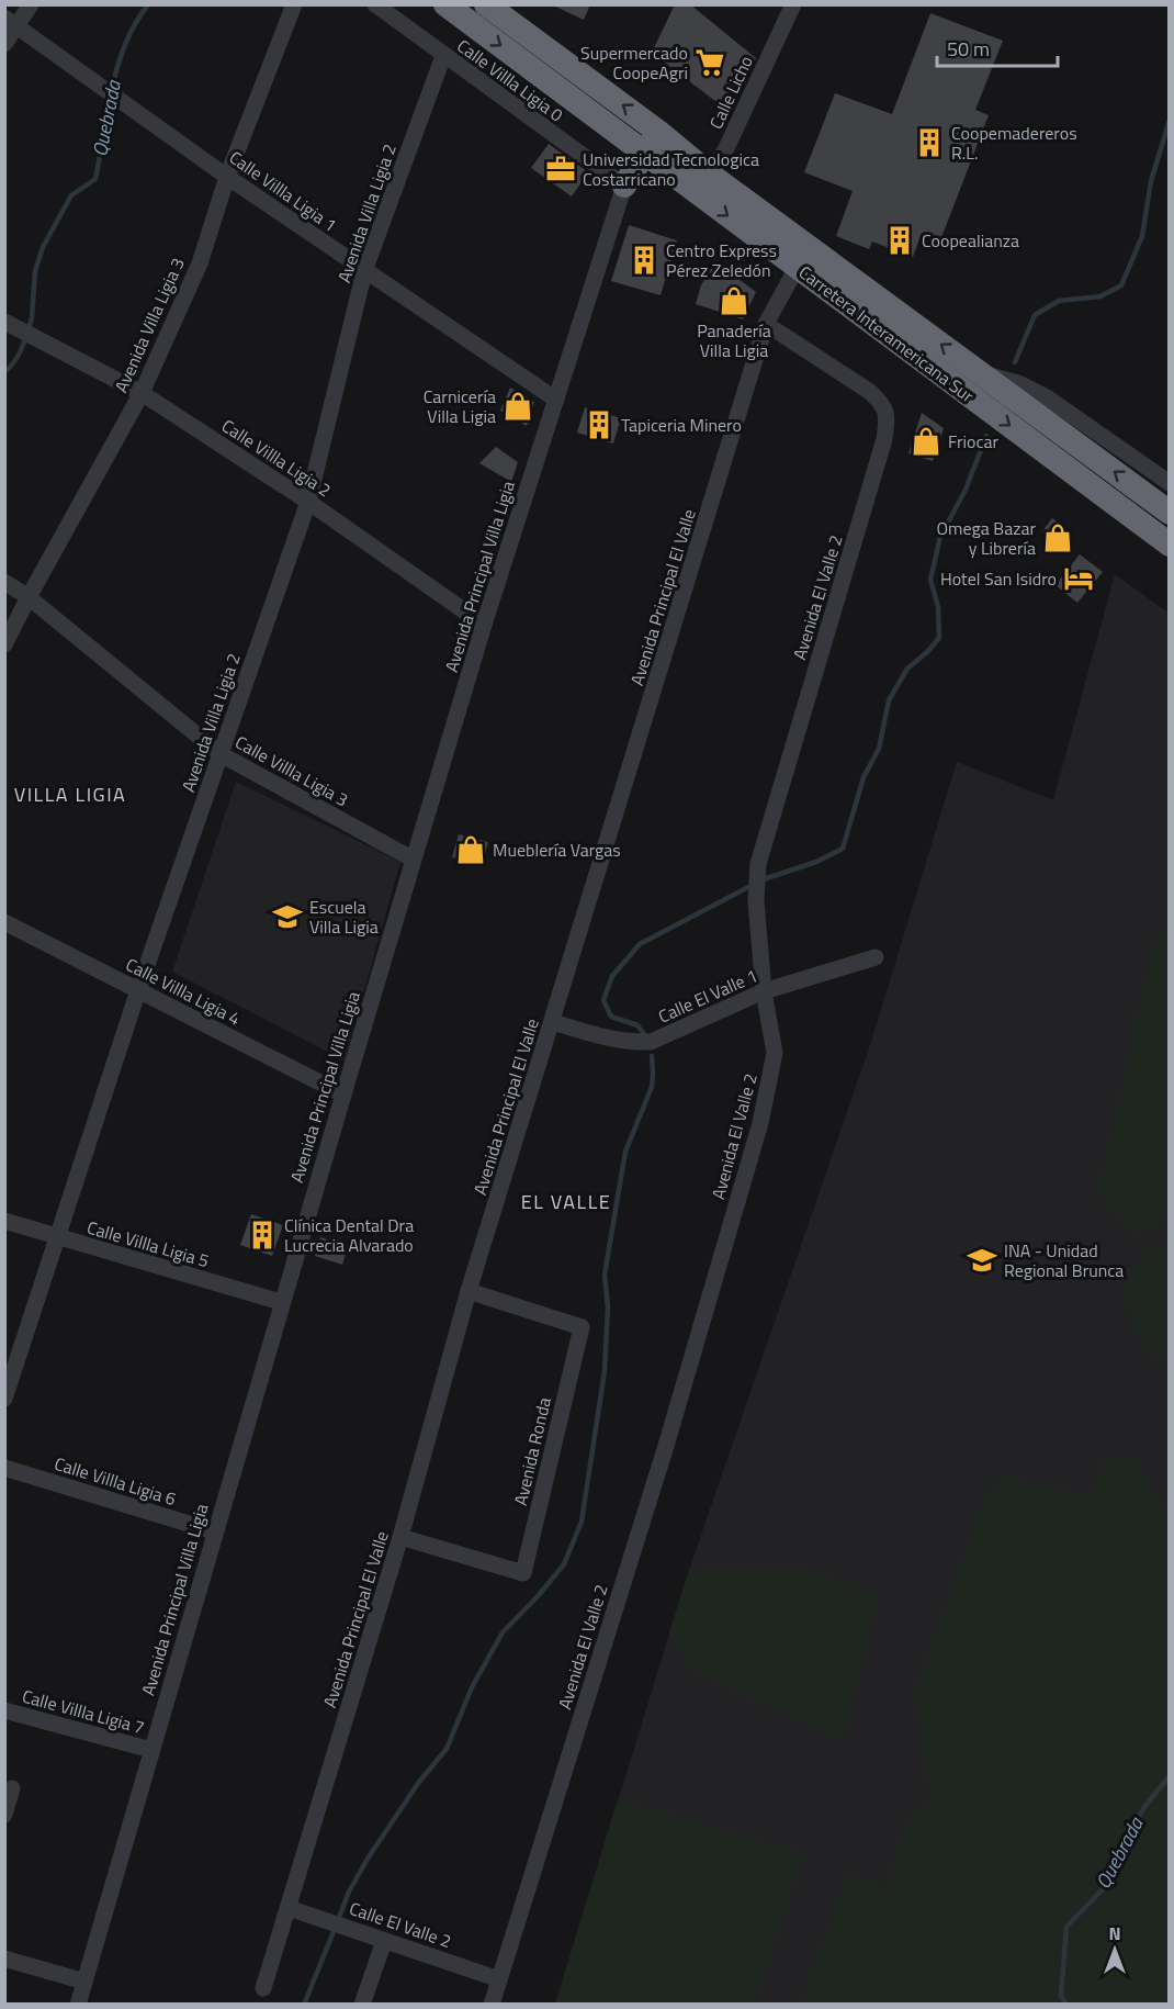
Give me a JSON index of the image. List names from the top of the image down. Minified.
{"streets":{"highway":["Carretera Interamericana Sur"],"street":["Calle Villla Ligia 0","Calle Licho","Calle Villla Ligia 1","Avenida Villa Ligia 2","Avenida Villa Ligia 3","Calle Villla Ligia 2","Avenida Principal Villa Ligia","Avenida Principal El Valle","Avenida El Valle 2","Calle Villla Ligia 3","Calle Villla Ligia 4","Calle El Valle 1","Calle Villla Ligia 5","Avenida Ronda","Calle Villla Ligia 6","Calle Villla Ligia 7","Calle El Valle 2"]},"crossings":[["Calle Villla Ligia 0","Avenida Villa Ligia 2"],["Calle Villla Ligia 0","Avenida Principal Villa Ligia"],["Calle Licho","Carretera Interamericana Sur"],["Calle Villla Ligia 1","Avenida Villa Ligia 2"],["Calle Villla Ligia 1","Avenida Villa Ligia 3"],["Calle Villla Ligia 1","Avenida Principal Villa Ligia"],["Avenida Villa Ligia 2","Calle Villla Ligia 2"],["Avenida Villa Ligia 2","Calle Villla Ligia 3"],["Avenida Villa Ligia 2","Calle Villla Ligia 4"],["Avenida Villa Ligia 2","Calle Villla Ligia 5"],["Avenida Villa Ligia 3","Calle Villla Ligia 2"],["Avenida Villa Ligia 3","Calle Villla Ligia 3"],["Carretera Interamericana Sur","Avenida Principal El Valle"],["Calle Villla Ligia 2","Avenida Principal Villa Ligia"],["Avenida Principal Villa Ligia","Calle Villla Ligia 3"],["Avenida Principal Villa Ligia","Calle Villla Ligia 4"],["Avenida Principal Villa Ligia","Calle Villla Ligia 5"],["Avenida Principal Villa Ligia","Calle Villla Ligia 6"],["Avenida Principal Villa Ligia","Calle Villla Ligia 7"],["Avenida Principal El Valle","Avenida El Valle 2"],["Avenida Principal El Valle","Calle El Valle 1"],["Avenida Principal El Valle","Avenida Ronda"],["Avenida Principal El Valle","Calle El Valle 2"],["Avenida El Valle 2","Calle El Valle 1"],["Avenida El Valle 2","Calle El Valle 2"]],"districts":["VILLA LIGIA","EL VALLE"],"water":["Quebrada"],"places":{"supermarket":["Supermercado CoopeAgri"],"building":["Coopemadereros R.L.","Coopealianza","Centro Express Pérez Zeledón","Tapiceria Minero","Clínica Dental Dra Lucrecia Alvarado"],"office":["Universidad Tecnologica Costarricano"],"shop":["Panadería Villa Ligia","Carnicería Villa Ligia","Friocar","Omega Bazar y Librería","Mueblería Vargas"],"hotel":["Hotel San Isidro"],"school or university":["Escuela Villa Ligia","INA - Unidad Regional Brunca"]},"scale_bar":"50 m","north":"top"}
